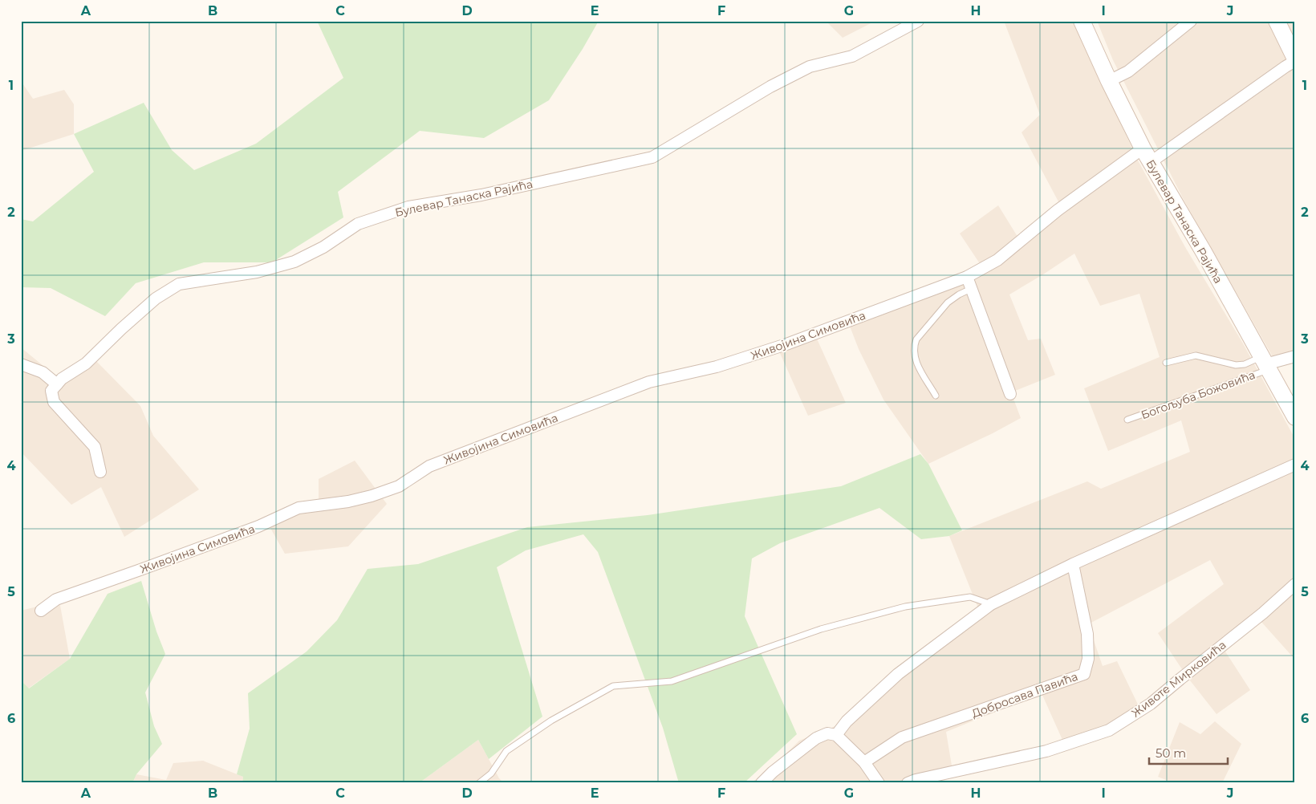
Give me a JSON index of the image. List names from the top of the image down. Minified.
{"streets":{"main road":["Булевар Танаска Рајића"],"street":["Живојина Симовића","Животе Мирковића","Добросава Павића"],"lane":["Богољуба Божовића"]},"crossings":[["Булевар Танаска Рајића","Живојина Симовића"],["Булевар Танаска Рајића","Богољуба Божовића"]],"scale_bar":"50 m","grid":{"columns":["A","B","C","D","E","F","G","H","I","J"],"rows":["1","2","3","4","5","6"]}}
